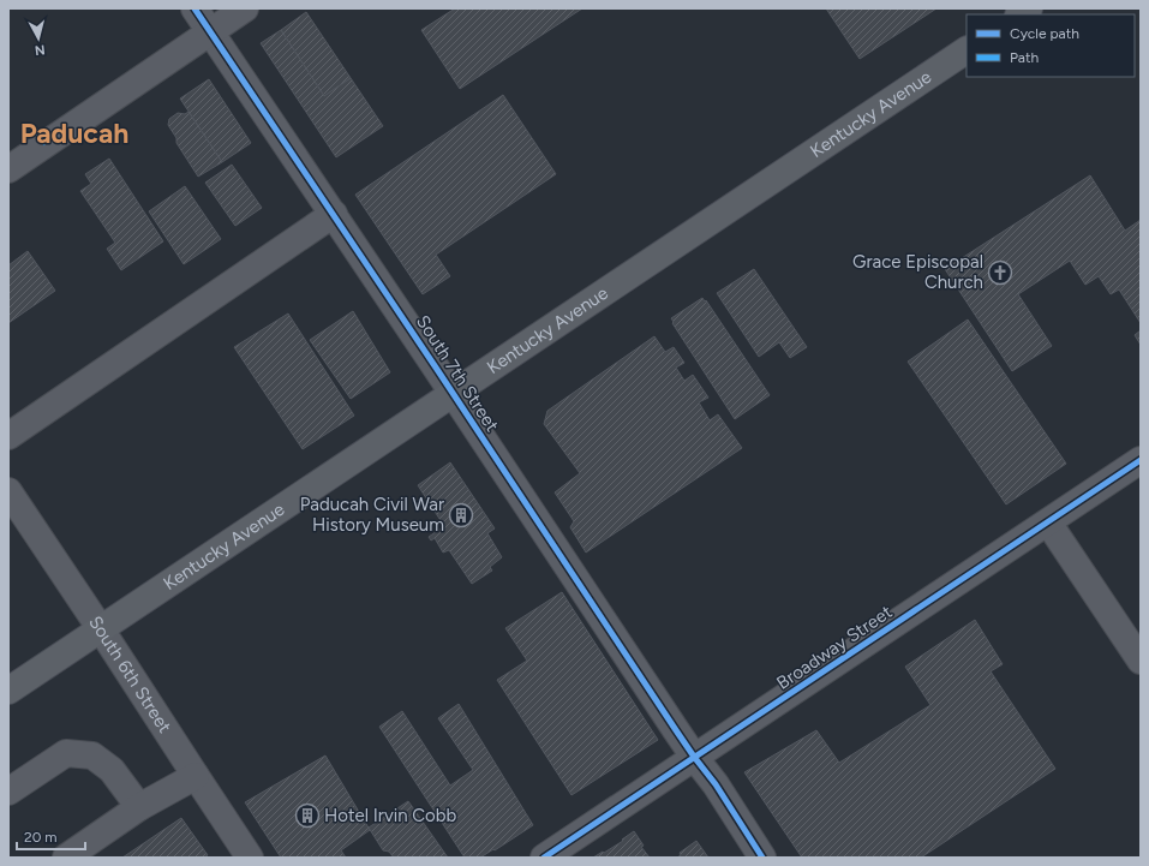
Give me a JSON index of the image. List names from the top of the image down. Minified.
{"streets":{"main road":["Kentucky Avenue"],"street":["South 7th Street","Broadway Street","South 6th Street"]},"crossings":[["Kentucky Avenue","South 7th Street"],["Kentucky Avenue","South 6th Street"],["South 7th Street","Broadway Street"]],"districts":["Paducah"],"places":{"church":["Grace Episcopal Church"],"building":["Paducah Civil War History Museum","Hotel Irvin Cobb"]},"legend":["Cycle path","Path"],"scale_bar":"20 m","north":"bottom"}
